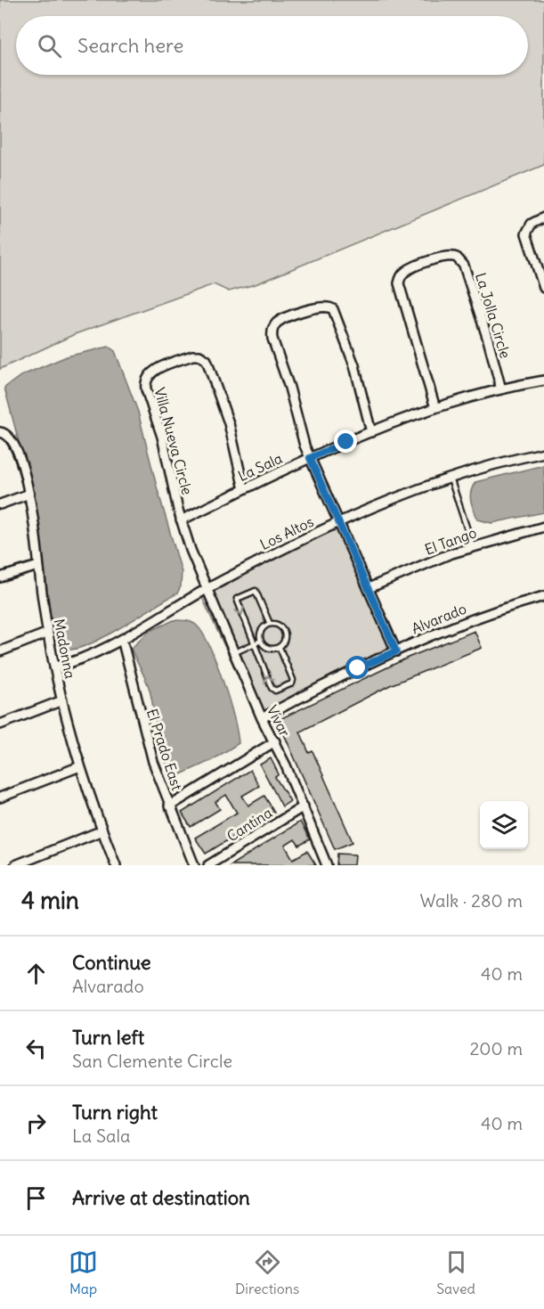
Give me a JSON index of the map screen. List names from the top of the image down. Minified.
{"streets":{"street":["La Jolla Circle","Villa Nueva Circle","La Sala","Los Altos","El Tango","Alvarado","Madonna","Vivar","El Prado East","Cantina"]},"crossings":[["La Jolla Circle","La Sala"],["Villa Nueva Circle","La Sala"],["Los Altos","Madonna"],["Los Altos","Vivar"],["Los Altos","El Prado East"],["Alvarado","Vivar"],["Vivar","Cantina"]],"page":{"search":"Search here","heading":["4 min","Walk · 280 m"],"list":[["Continue","Alvarado","40 m"],["Turn left","San Clemente Circle","200 m"],["Turn right","La Sala","40 m"],"Arrive at destination"],"nav":["Map","Directions","Saved"]}}
